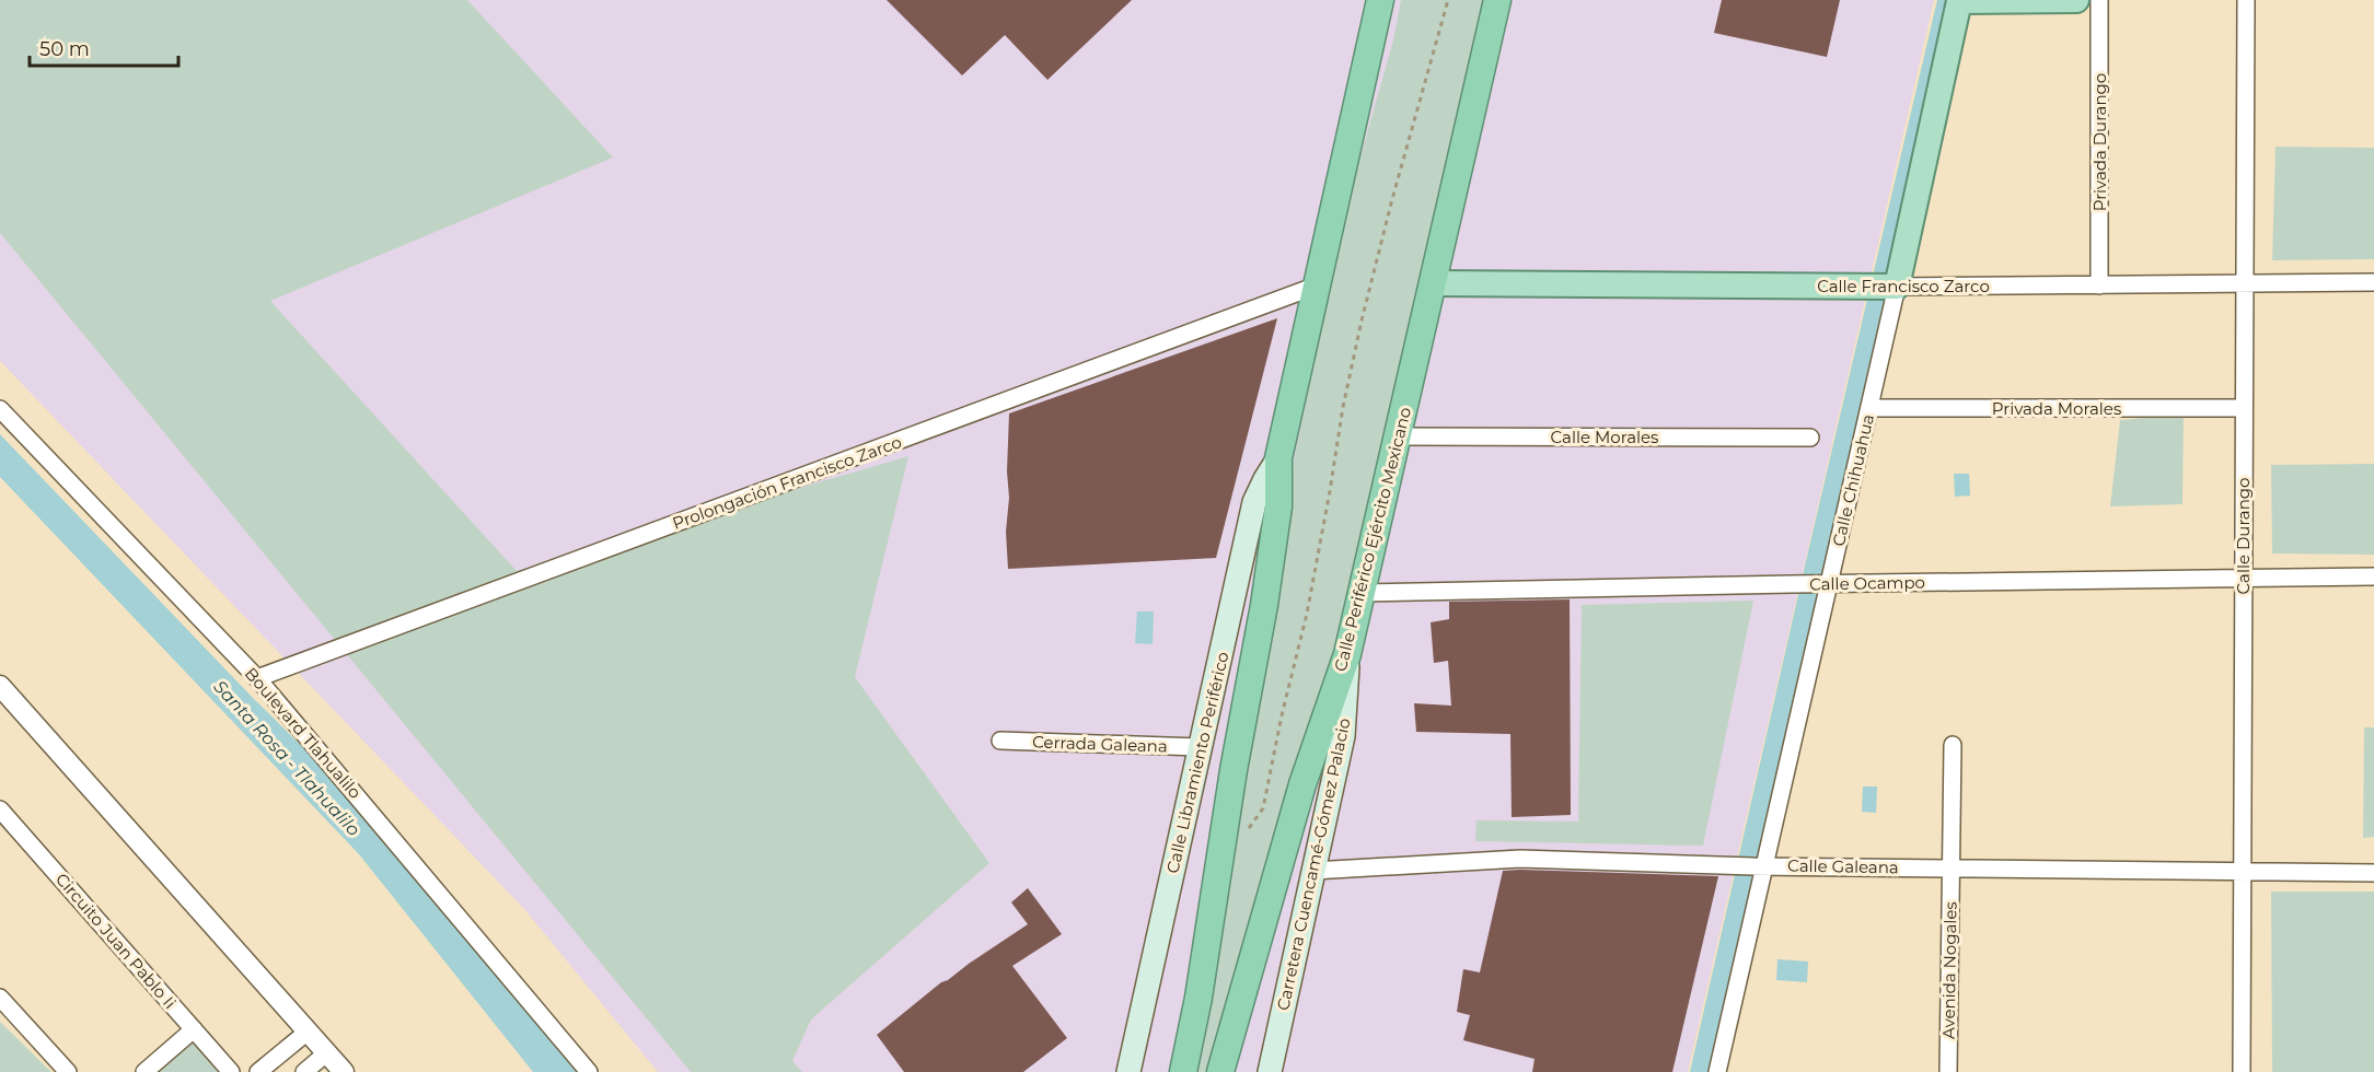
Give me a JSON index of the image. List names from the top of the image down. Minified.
{"streets":{"highway":["Calle Periférico Ejército Mexicano"],"main road":["Calle Francisco Zarco","Calle Chihuahua","Calle Libramiento Periférico","Carretera Cuencamé-Gómez Palacio"],"street":["Privada Durango","Privada Morales","Calle Morales","Prolongación Francisco Zarco","Calle Durango","Calle Ocampo","Boulevard Tlahualilo","Cerrada Galeana","Calle Galeana","Circuito Juan Pablo Ii","Avenida Nogales"]},"crossings":[["Privada Durango","Calle Francisco Zarco"],["Calle Francisco Zarco","Calle Chihuahua"],["Calle Francisco Zarco","Calle Durango"],["Calle Francisco Zarco","Calle Periférico Ejército Mexicano"],["Privada Morales","Calle Chihuahua"],["Privada Morales","Calle Durango"],["Calle Morales","Calle Periférico Ejército Mexicano"],["Calle Chihuahua","Calle Ocampo"],["Calle Chihuahua","Calle Galeana"],["Prolongación Francisco Zarco","Boulevard Tlahualilo"],["Calle Durango","Calle Ocampo"],["Calle Durango","Calle Galeana"],["Calle Periférico Ejército Mexicano","Calle Ocampo"],["Calle Periférico Ejército Mexicano","Carretera Cuencamé-Gómez Palacio"],["Cerrada Galeana","Calle Libramiento Periférico"],["Carretera Cuencamé-Gómez Palacio","Calle Galeana"],["Calle Galeana","Avenida Nogales"]],"water":["Santa Rosa - Tlahualilo"],"scale_bar":"50 m"}
